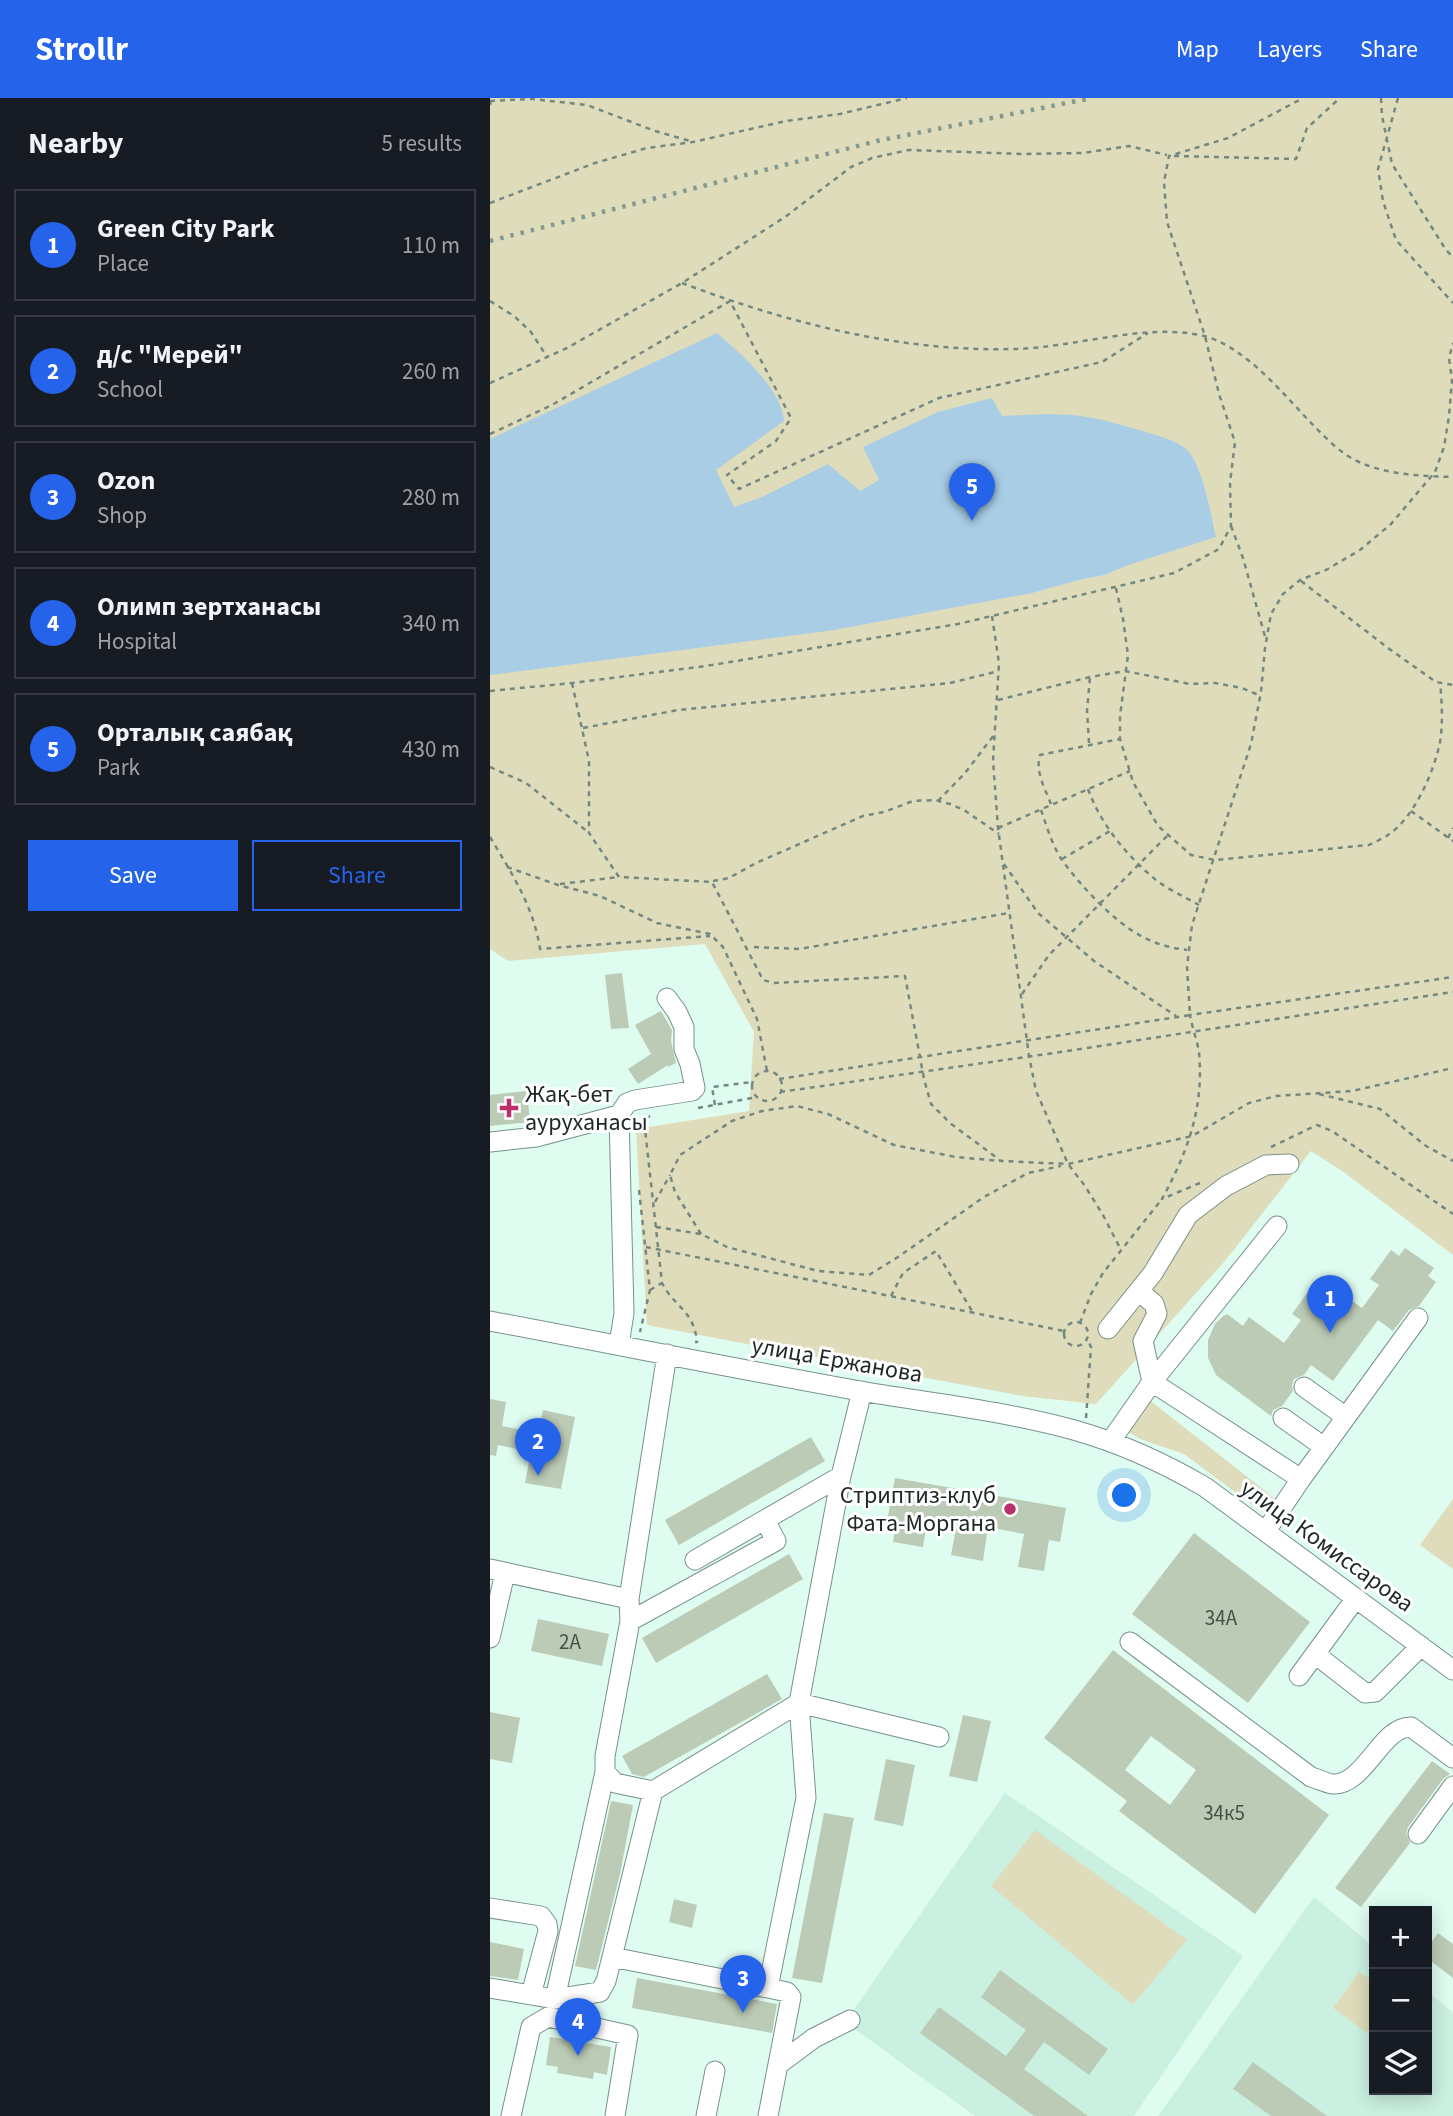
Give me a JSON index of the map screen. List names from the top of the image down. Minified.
{"streets":{"street":["улица Ержанова","улица Комиссарова"]},"crossings":[["улица Ержанова","улица Комиссарова"]],"places":{"health":["Жақ-бет ауруханасы"],"other":["Стриптиз-клуб Фата-Моргана"]},"house_numbers":["34А","2А","34к5"],"page":{"header":"Strollr","nav":["Map","Layers","Share"],"heading":["Nearby","5 results"],"list":[{"mark":"1","name":"Green City Park","note":"Place","value":"110 m"},{"mark":"2","name":"д/с \"Мерей\"","note":"School","value":"260 m"},{"mark":"3","name":"Ozon","note":"Shop","value":"280 m"},{"mark":"4","name":"Олимп зертханасы","note":"Hospital","value":"340 m"},{"mark":"5","name":"Орталық саябақ","note":"Park","value":"430 m"}],"pins":["5","1","2","3","4"],"buttons":["Save","Share"],"map_buttons":["+","−"]}}
